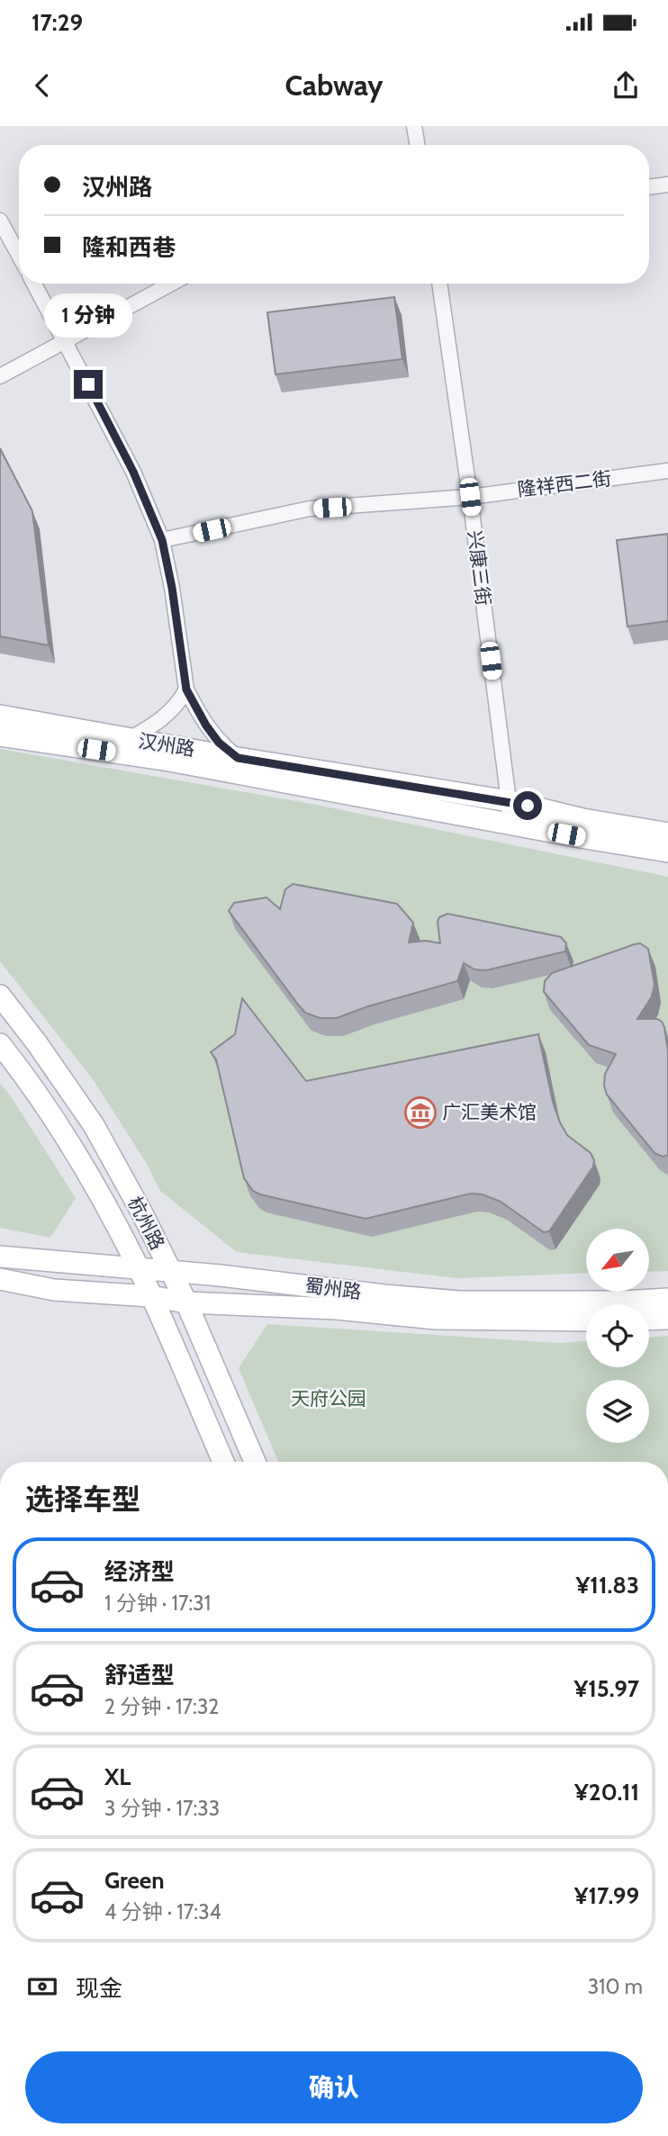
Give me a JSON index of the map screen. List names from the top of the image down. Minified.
{"streets":{"main road":["汉州路","杭州路","蜀州路"],"street":["隆祥西二街","兴康三街"]},"crossings":[["隆祥西二街","兴康三街"],["兴康三街","汉州路"],["杭州路","蜀州路"]],"parks":["天府公园"],"places":{"museum":["广汇美术馆"]},"north":"bottom left","page":{"status":"17:29","header":"Cabway","banner":["汉州路","隆和西巷"],"bubble":"1 分钟","heading":"选择车型","list":[{"name":"经济型","note":"1 分钟 · 17:31","value":"¥11.83"},{"name":"舒适型","note":"2 分钟 · 17:32","value":"¥15.97"},{"name":"XL","note":"3 分钟 · 17:33","value":"¥20.11"},{"name":"Green","note":"4 分钟 · 17:34","value":"¥17.99"}],"pay":["现金","310 m"],"buttons":"确认"}}
